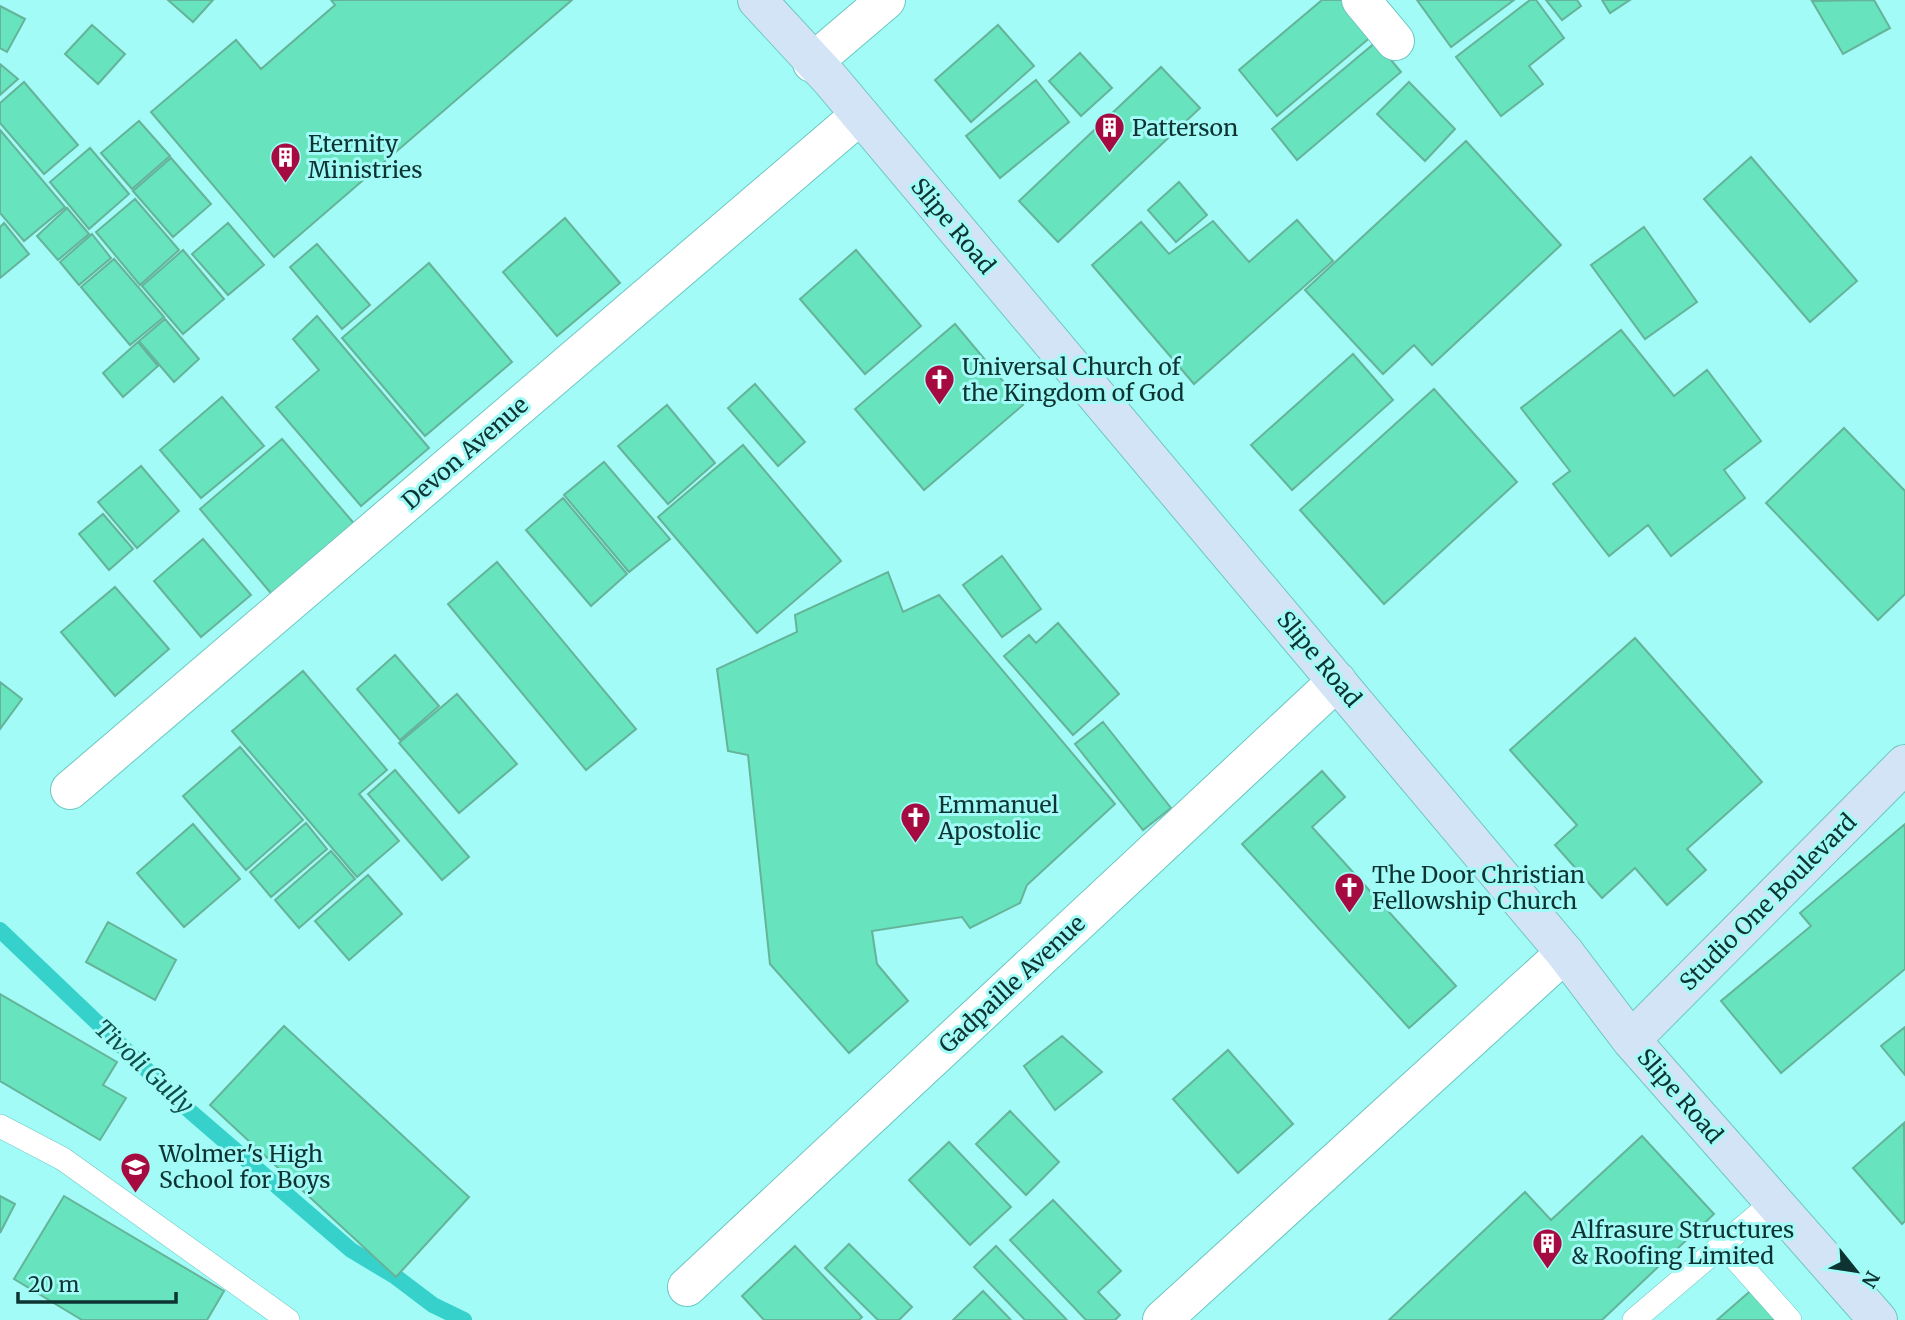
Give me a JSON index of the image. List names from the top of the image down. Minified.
{"streets":{"main road":["Slipe Road","Studio One Boulevard"],"street":["Devon Avenue","Gadpaille Avenue"]},"crossings":[["Slipe Road","Devon Avenue"],["Slipe Road","Studio One Boulevard"],["Slipe Road","Gadpaille Avenue"]],"water":["Tivoli Gully"],"places":{"building":["Patterson","Eternity Ministries","Alfrasure Structures & Roofing Limited"],"church":["Universal Church of the Kingdom of God","Emmanuel Apostolic","The Door Christian Fellowship Church"],"school or university":["Wolmer's High School for Boys"]},"scale_bar":"20 m","north":"bottom right"}
